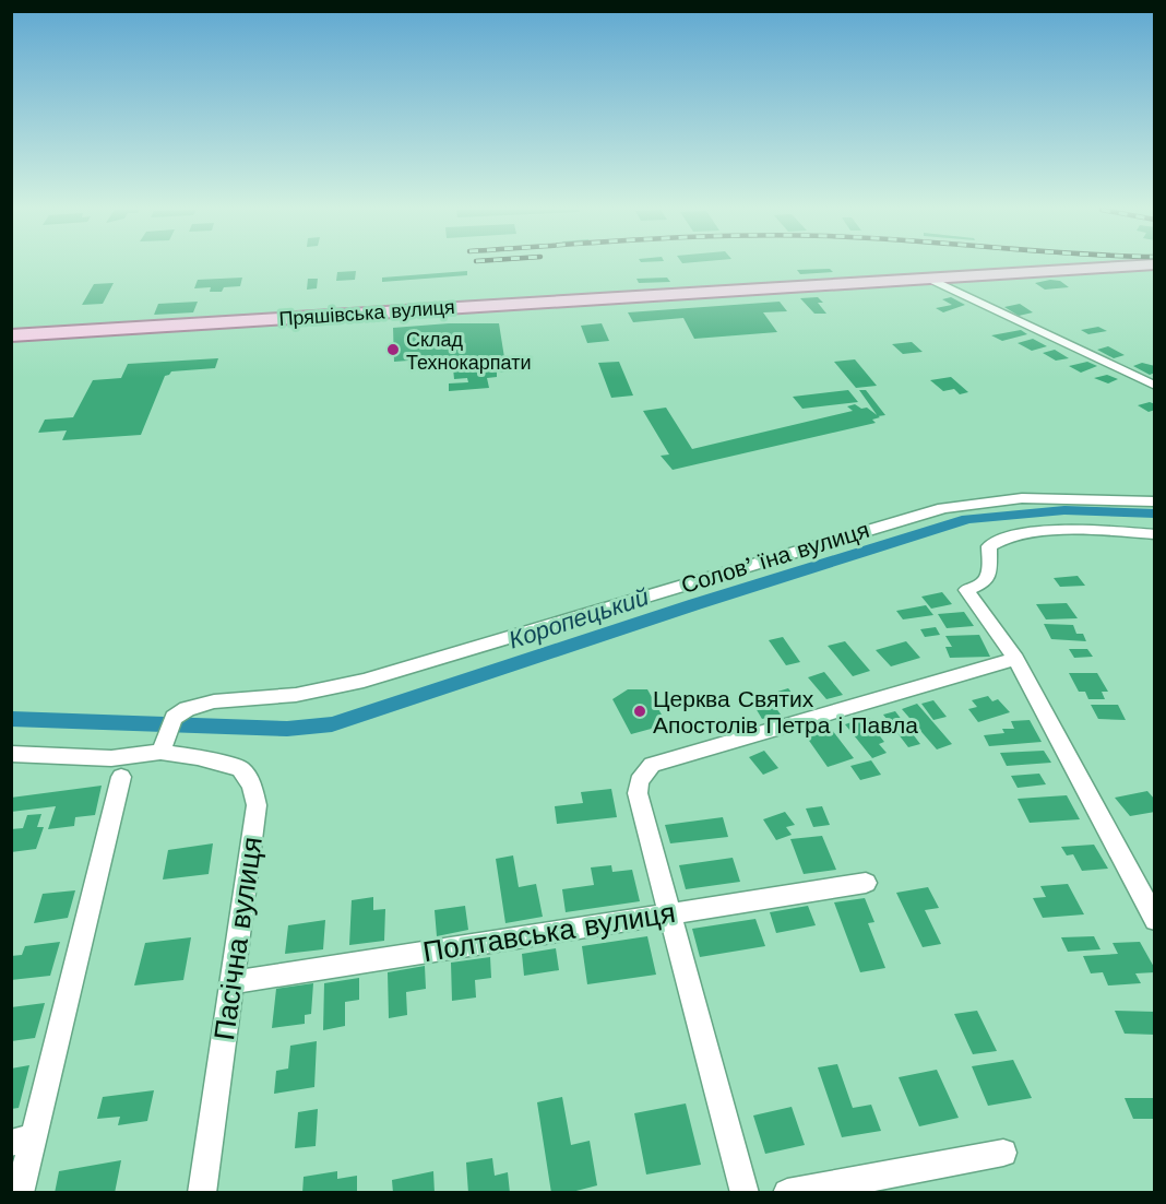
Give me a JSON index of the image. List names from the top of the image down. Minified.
{"streets":{"main road":["Пряшівська вулиця"],"street":["Соловʼїна вулиця","Полтавська вулиця","Пасічна вулиця"]},"crossings":[["Соловʼїна вулиця","Пасічна вулиця"],["Полтавська вулиця","Пасічна вулиця"]],"water":["Коропецький"],"places":["Склад Технокарпати","Церква Святих Апостолів Петра і Павла"]}
